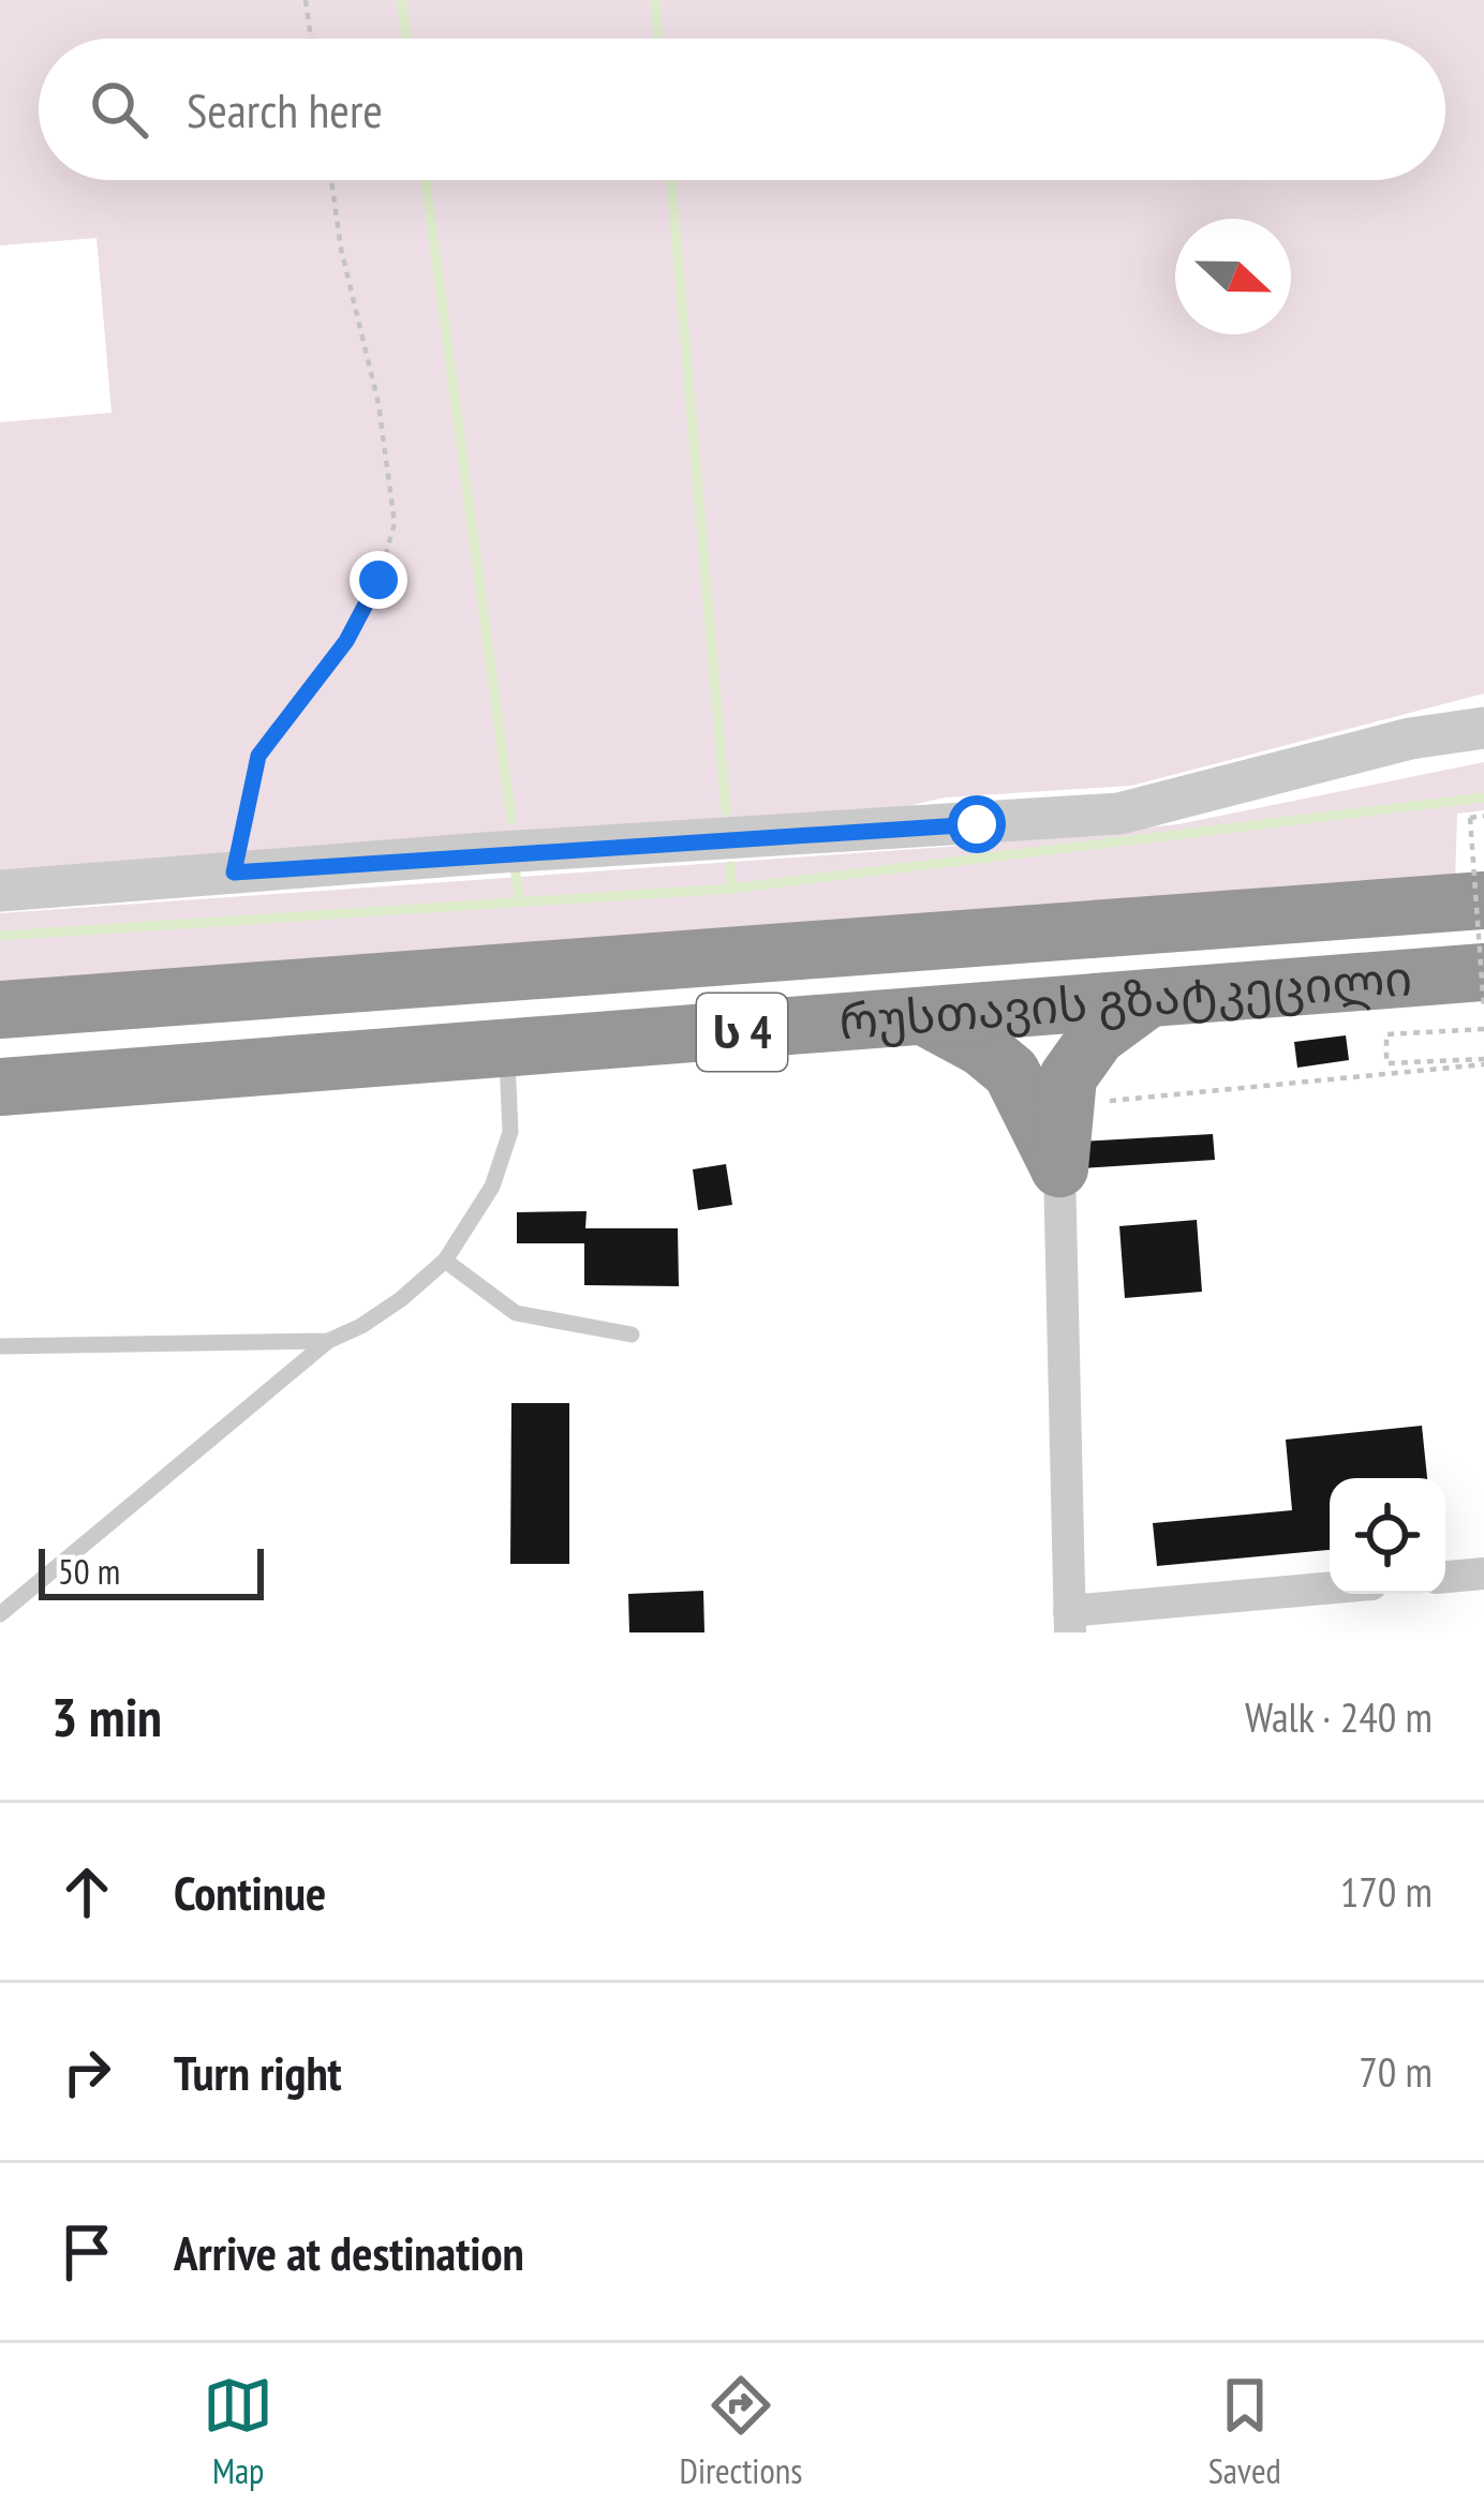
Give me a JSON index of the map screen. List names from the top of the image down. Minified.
{"streets":{"highway":["რუსთავის გზატკეცილი","ს 4"]},"scale_bar":"50 m","north":"right","page":{"search":"Search here","scale":"50 m","heading":["3 min","Walk · 240 m"],"list":[["Continue","170 m"],["Turn right","70 m"],"Arrive at destination"],"nav":["Map","Directions","Saved"]}}
